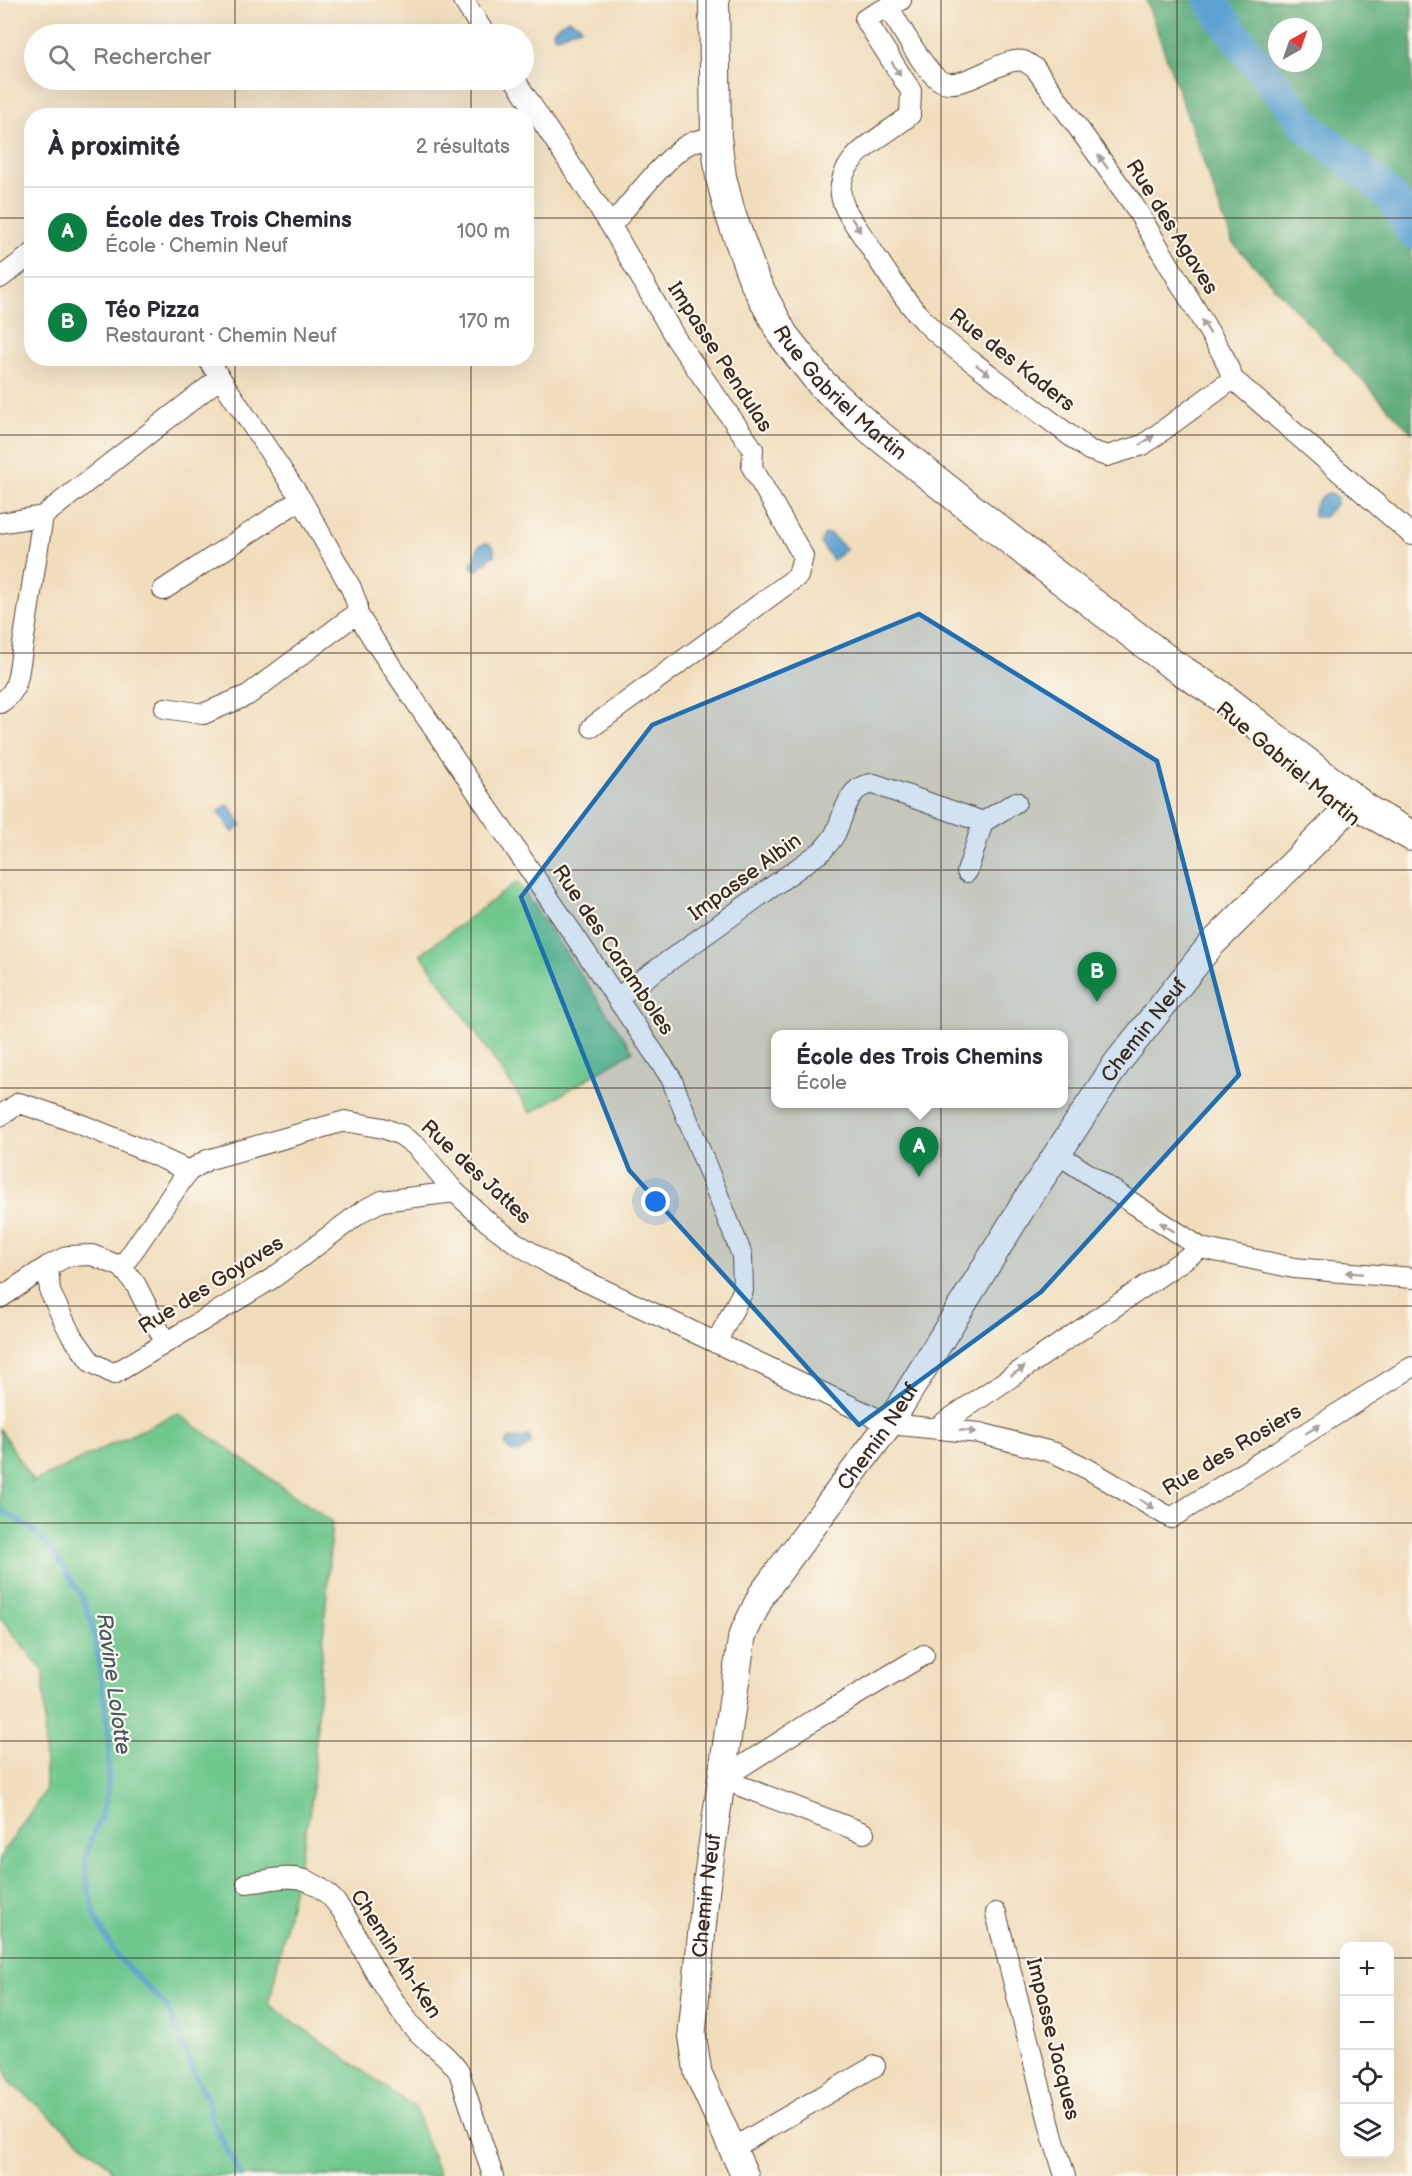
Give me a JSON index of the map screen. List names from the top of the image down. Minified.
{"streets":{"main road":["Rue Gabriel Martin"],"street":["Rue des Agaves","Impasse Pendulas","Rue des Kaders","Impasse Albin","Rue des Caramboles","Chemin Neuf","Rue des Jattes","Rue des Goyaves","Rue des Rosiers","Chemin Ah-Ken","Impasse Jacques"]},"crossings":[["Rue des Agaves","Rue des Kaders"],["Rue Gabriel Martin","Chemin Neuf"],["Impasse Albin","Rue des Caramboles"],["Rue des Caramboles","Rue des Jattes"],["Chemin Neuf","Rue des Jattes"],["Chemin Neuf","Rue des Rosiers"],["Rue des Jattes","Rue des Goyaves"],["Rue des Jattes","Rue des Rosiers"]],"one_way":["Rue des Agaves","Rue des Rosiers"],"water":["Ravine Lolotte"],"north":"top right","page":{"search":"Rechercher","heading":["À proximité","2 résultats"],"list":[{"mark":"A","name":"École des Trois Chemins","note":"École · Chemin Neuf","value":"100 m"},{"mark":"B","name":"Téo Pizza","note":"Restaurant · Chemin Neuf","value":"170 m"}],"pins":["B","A"],"popup":["École des Trois Chemins","École"],"map_buttons":["+","−"]}}
